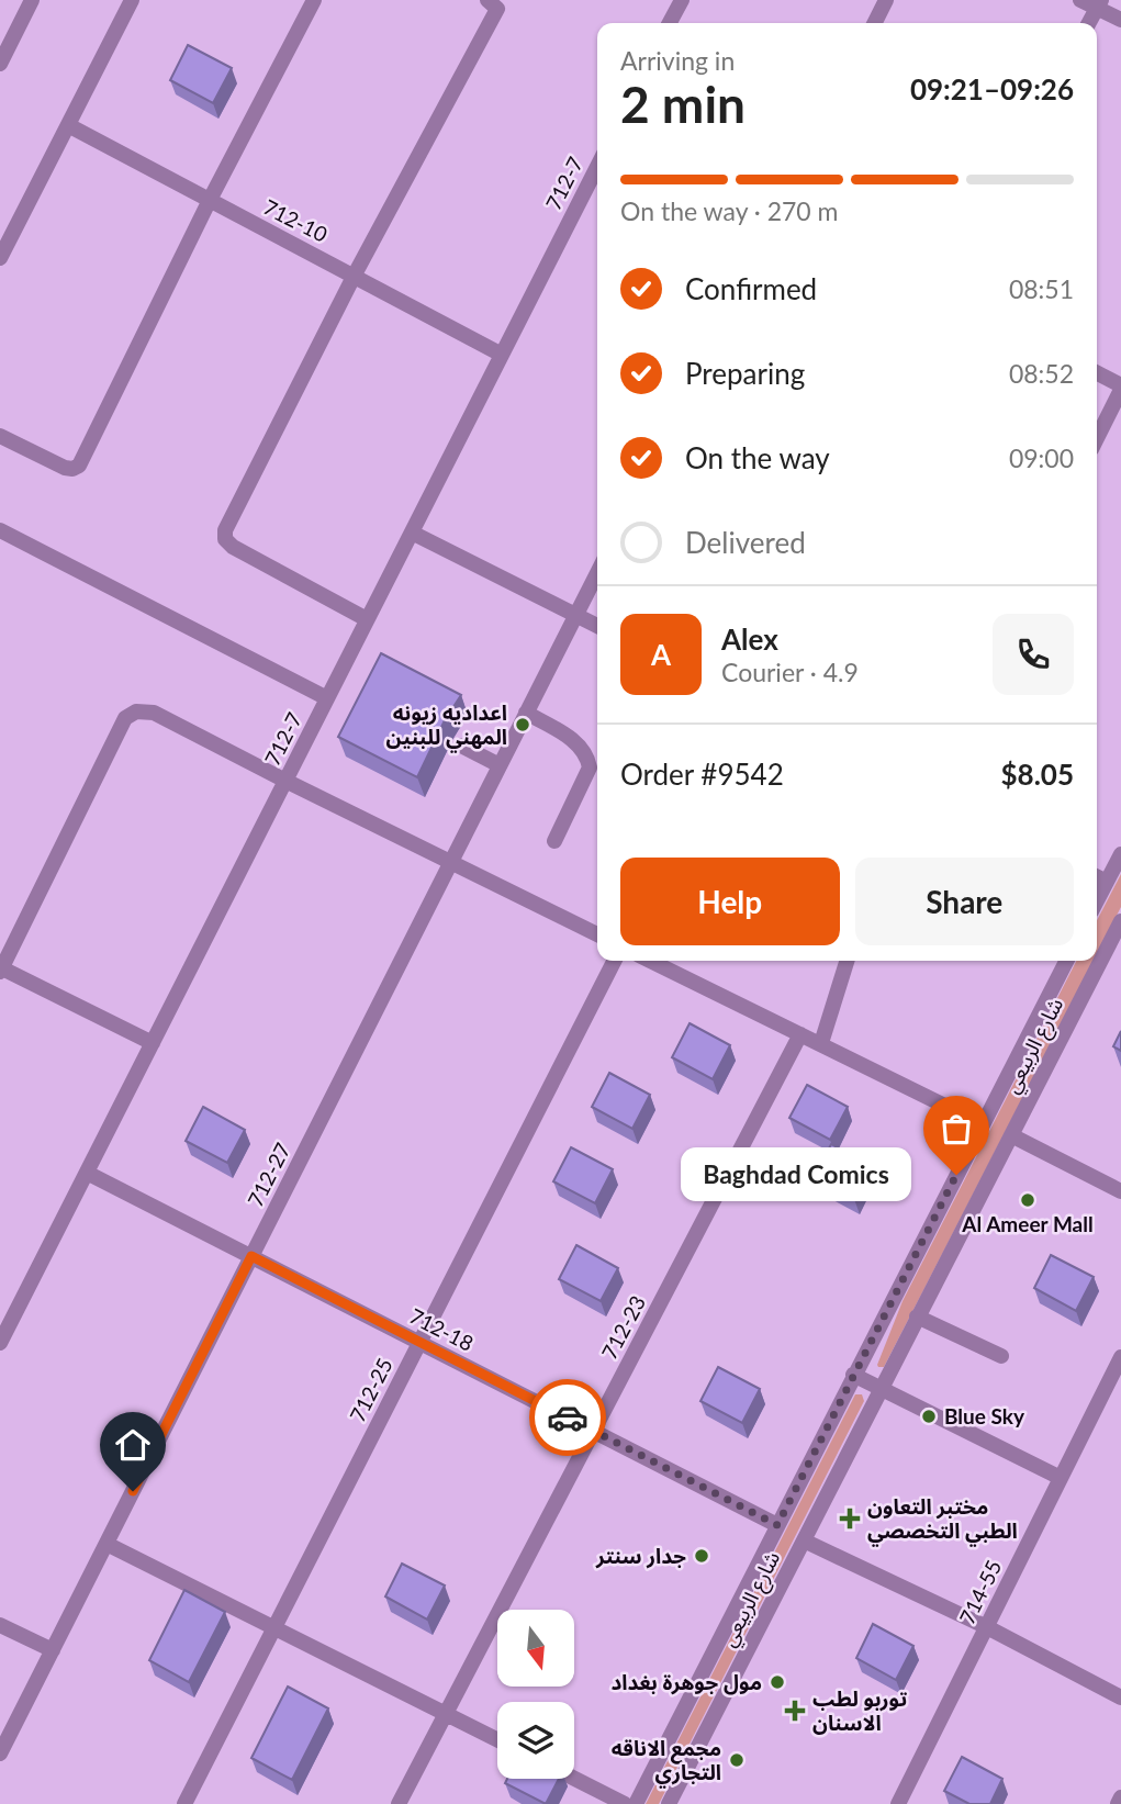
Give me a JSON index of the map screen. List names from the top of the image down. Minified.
{"streets":{"street":["712-7","712-10","شارع الربيعي","712-27","712-23","712-18","712-25","714-55"]},"crossings":[["712-7","712-10"],["712-7","712-18"],["شارع الربيعي","712-18"],["712-27","712-18"],["712-23","712-18"],["712-18","712-25"]],"places":{"other":["اعداديه زيونه المهني للبنين","Baghdad Comics","Al Ameer Mall","Blue Sky","جدار سنتر","مول جوهرة بغداد","مجمع الاناقه التجاري"],"health":["مختبر التعاون الطبي التخصصي","توربو لطب الاسنان"]},"north":"bottom","page":{"heading":["2 min","Arriving in","09:21–09:26"],"panel":["Alex","Courier · 4.9","Order #9542","$8.05"],"bar":"On the way · 270 m","list":[["Confirmed","08:51"],["Preparing","08:52"],["On the way","09:00"],"Delivered"],"round":"A","buttons":["Help","Share"],"bubble":"Baghdad Comics"}}
